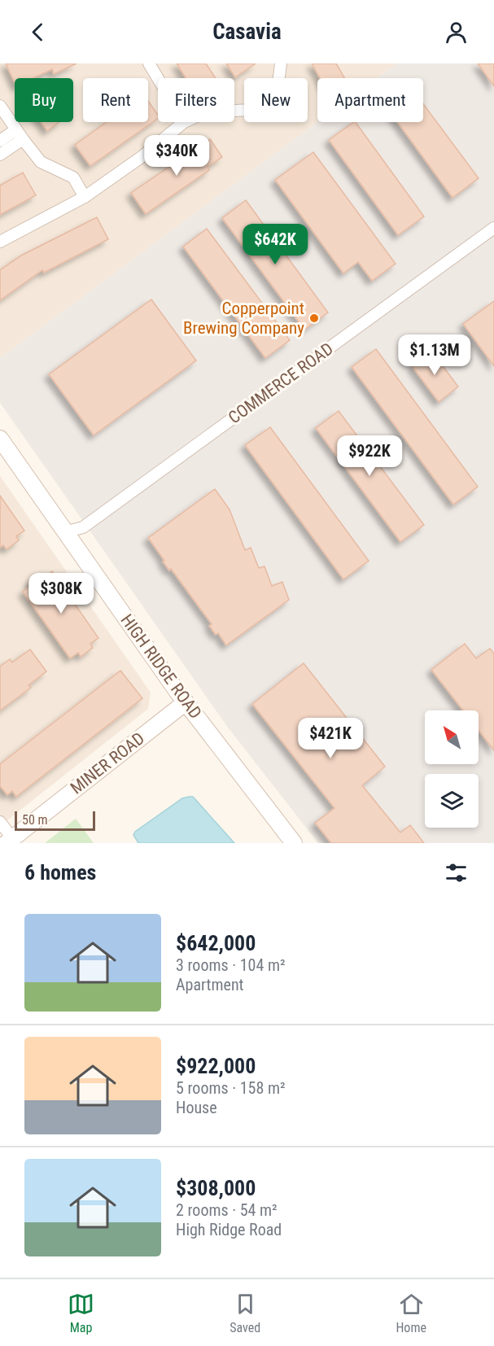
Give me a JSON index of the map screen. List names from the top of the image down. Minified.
{"streets":{"street":["COMMERCE ROAD","HIGH RIDGE ROAD","MINER ROAD"]},"crossings":[["COMMERCE ROAD","HIGH RIDGE ROAD"],["HIGH RIDGE ROAD","MINER ROAD"]],"places":["Copperpoint Brewing Company"],"scale_bar":"50 m","north":"top left","page":{"header":"Casavia","chip":["Buy","Rent","Filters","New","Apartment"],"price":["$340K","$642K","$1.13M","$922K","$308K","$421K"],"scale":"50 m","heading":"6 homes","list":[{"name":"$642,000","note":"3 rooms · 104 m² · Apartment"},{"name":"$922,000","note":"5 rooms · 158 m² · House"},{"name":"$308,000","note":"2 rooms · 54 m² · High Ridge Road"}],"tabs":["Map","Saved","Home"]}}
